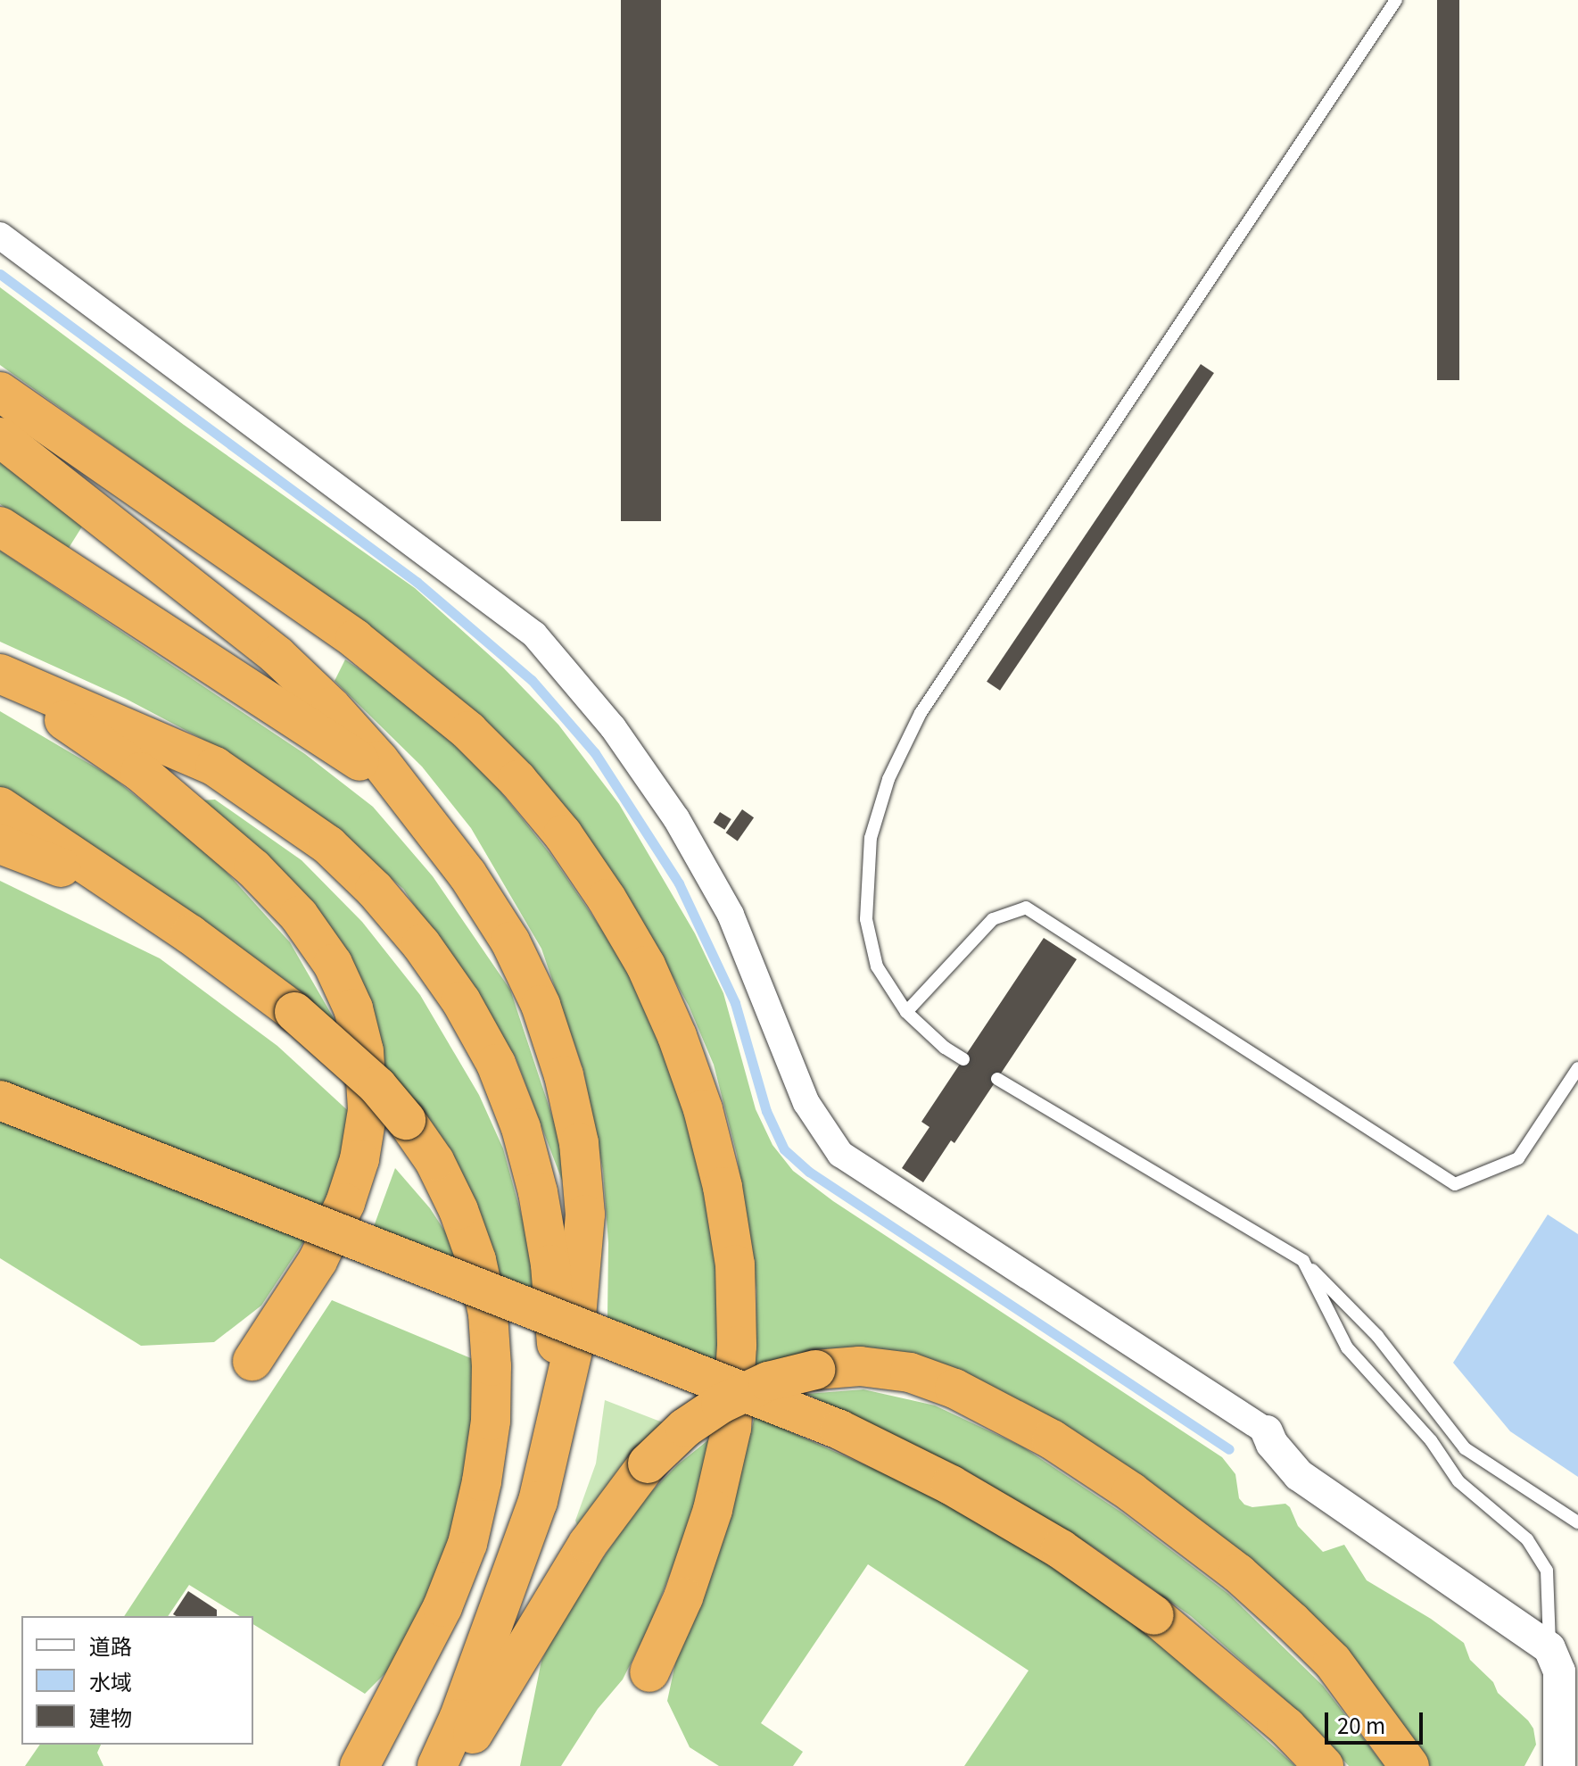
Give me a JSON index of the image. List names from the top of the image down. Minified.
{"legend":["道路","水域","建物"],"scale_bar":"20 m"}
